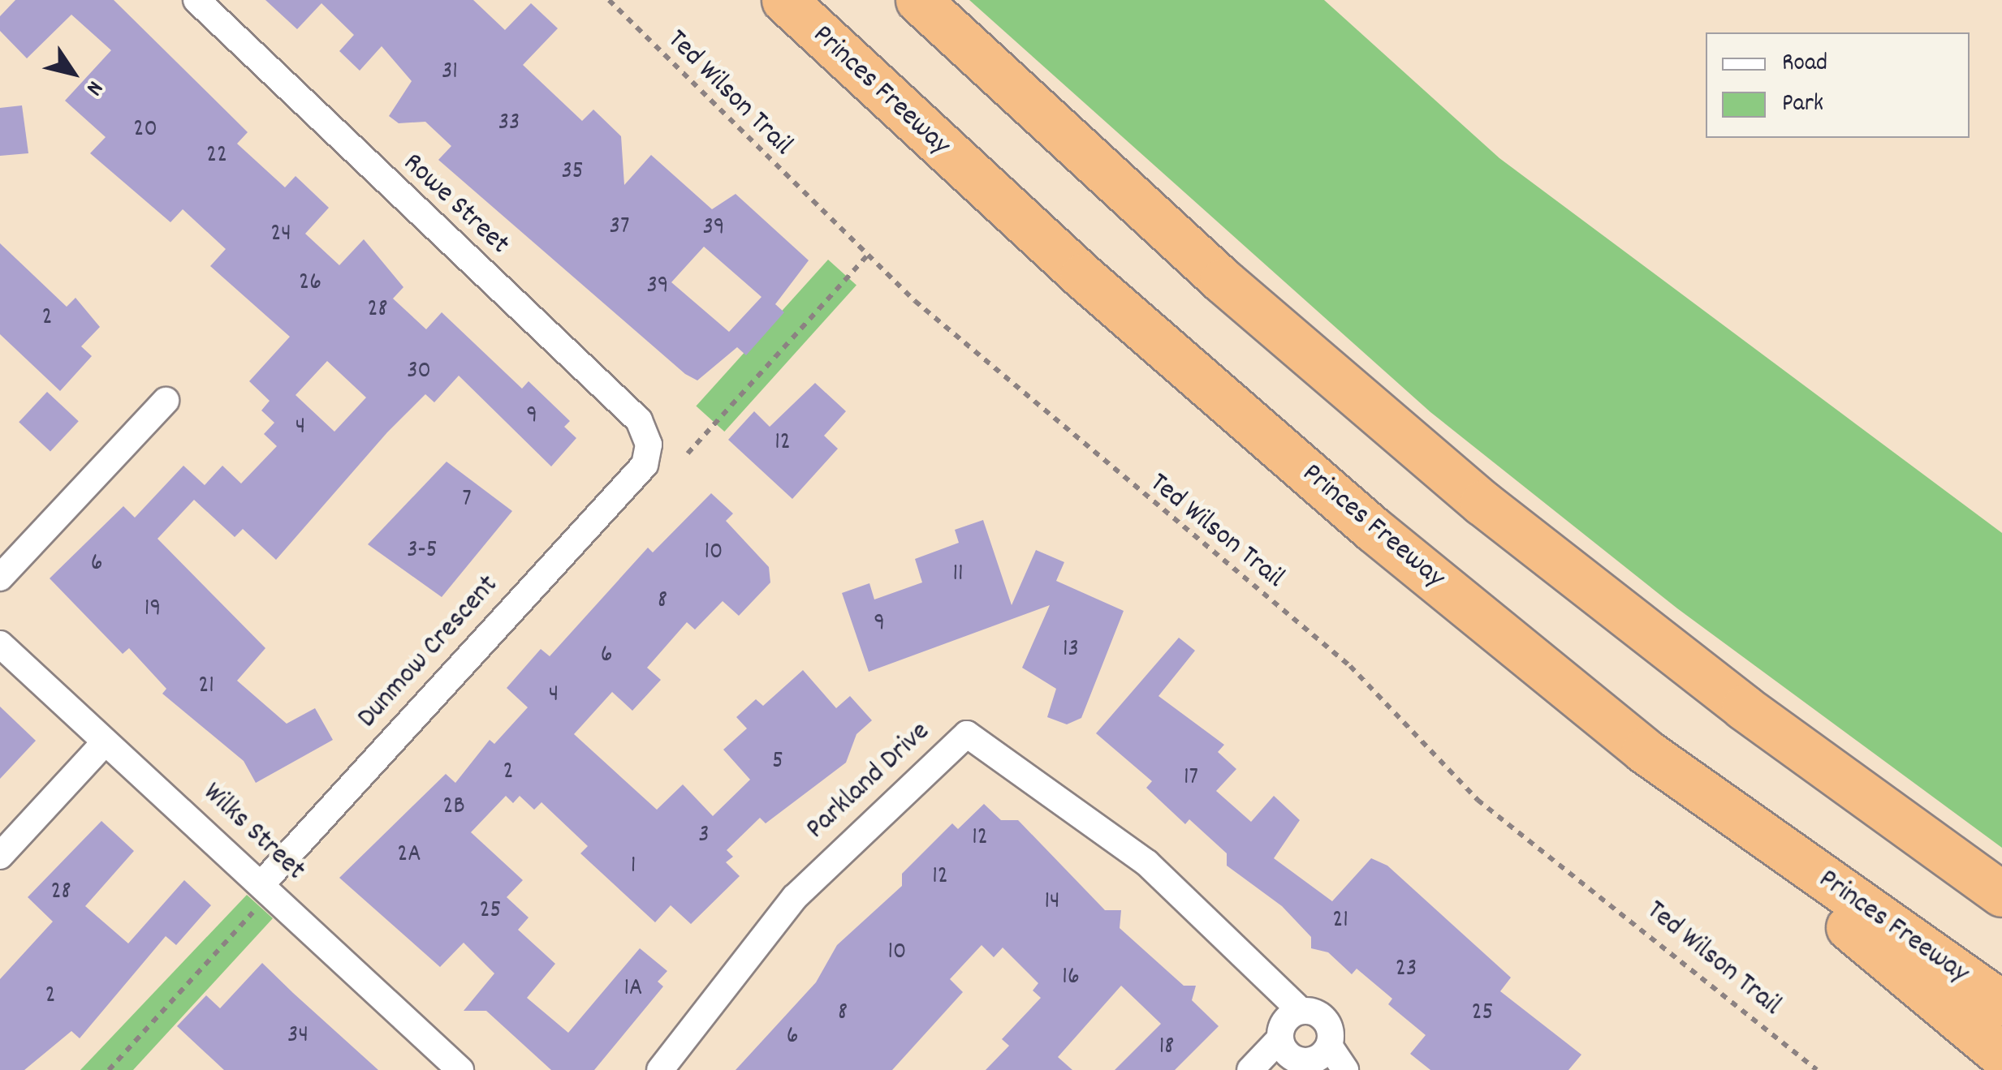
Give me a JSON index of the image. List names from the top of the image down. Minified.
{"streets":{"highway":["Princes Freeway"],"street":["Rowe Street","Dunmow Crescent","Parkland Drive","Wilks Street"],"path":["Ted Wilson Trail"]},"crossings":[["Rowe Street","Dunmow Crescent"],["Dunmow Crescent","Wilks Street"]],"house_numbers":["31","33","20","22","35","37","39","24","26","39","28","2","30","9","4","12","7","3-5","10","6","11","8","19","9","13","6","21","4","5","2","17","2B","3","12","2A","1","12","28","14","25","21","10","23","16","1A","2","8","25","34","6","18"],"legend":["Road","Park"],"north":"bottom right"}
